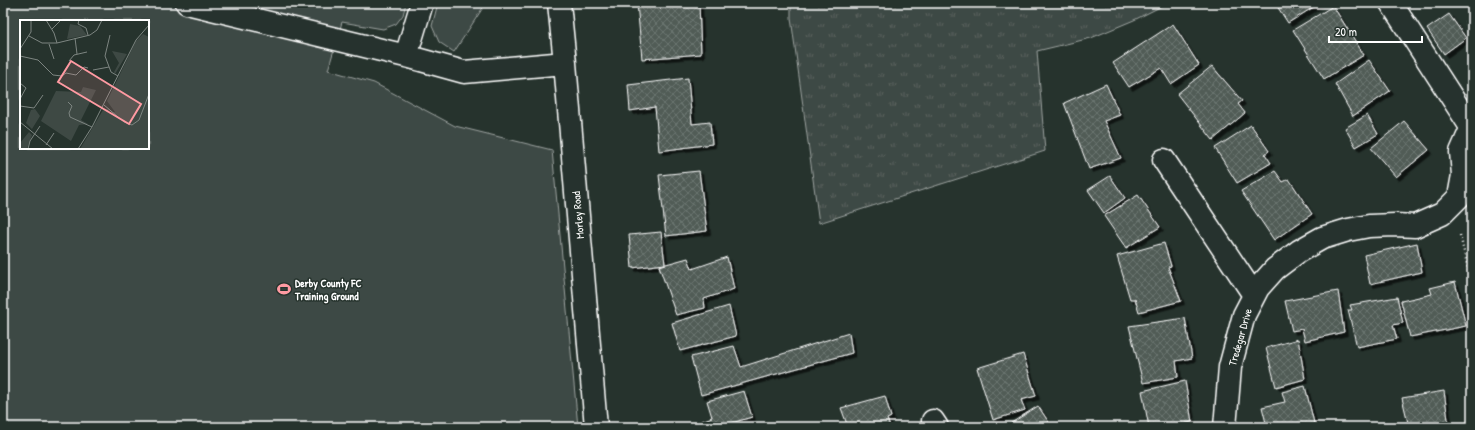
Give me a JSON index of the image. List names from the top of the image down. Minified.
{"streets":{"street":["Morley Road","Tredegar Drive"]},"places":{"sports":["Derby County FC Training Ground"]},"scale_bar":"20 m"}
